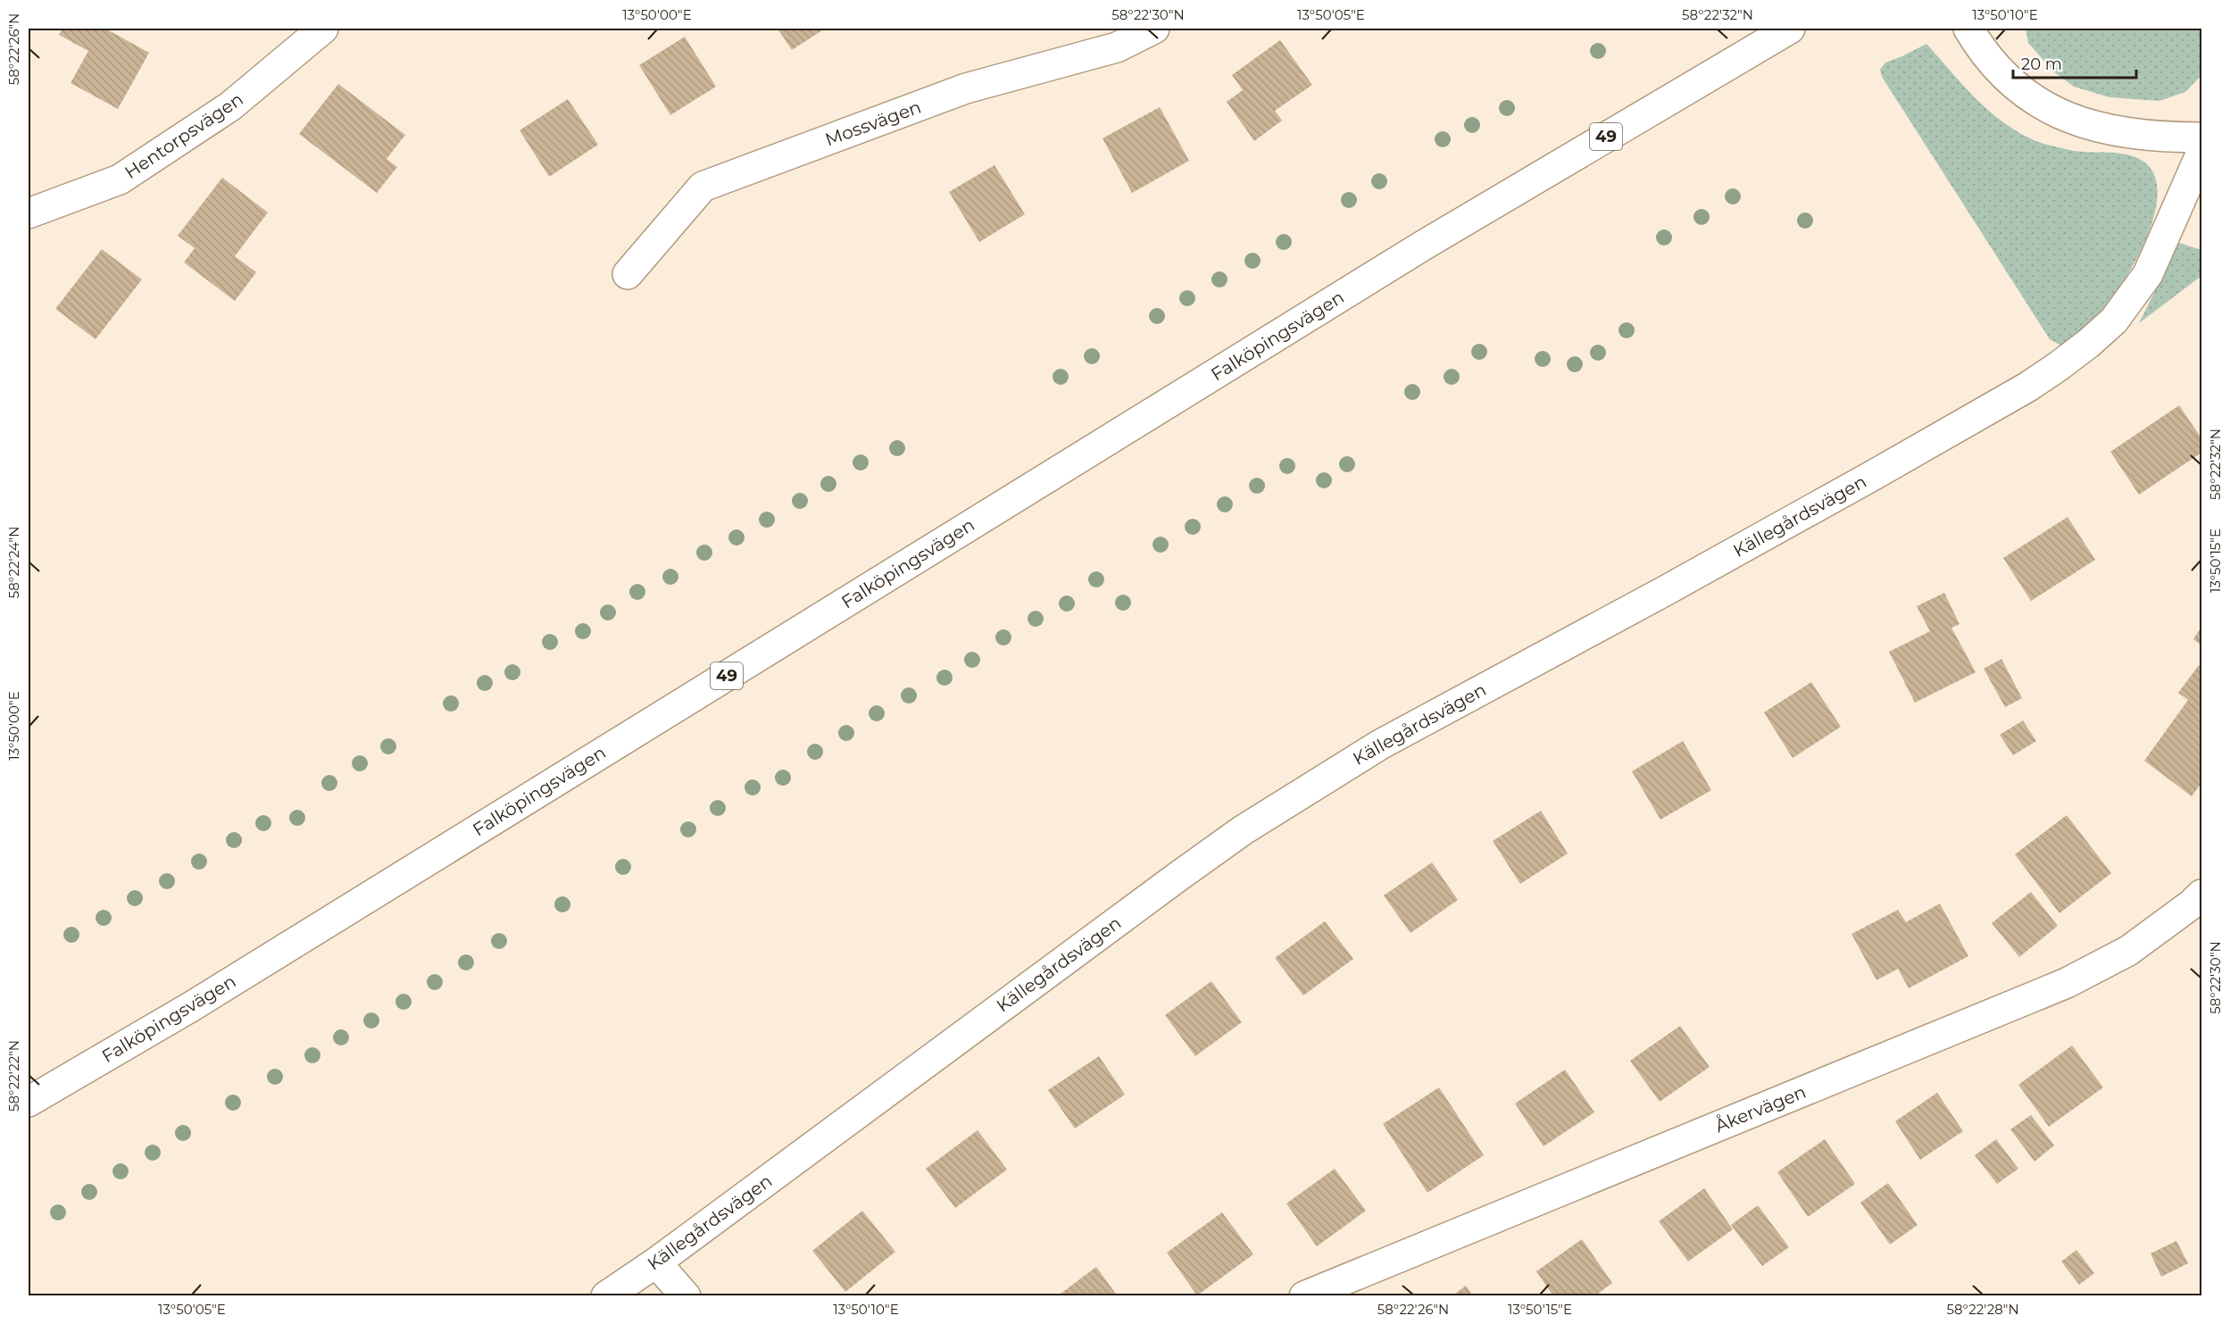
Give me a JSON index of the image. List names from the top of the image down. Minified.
{"streets":{"street":["Mossvägen","Hentorpsvägen","49","Falköpingsvägen","Källegårdsvägen","Åkervägen"]},"scale_bar":"20 m","coordinates":["13°50'00\"E","58°22'30\"N","13°50'05\"E","58°22'32\"N","13°50'10\"E","58°22'26\"N","13°50'15\"E","58°22'24\"N","58°22'22\"N","58°22'28\"N"]}
